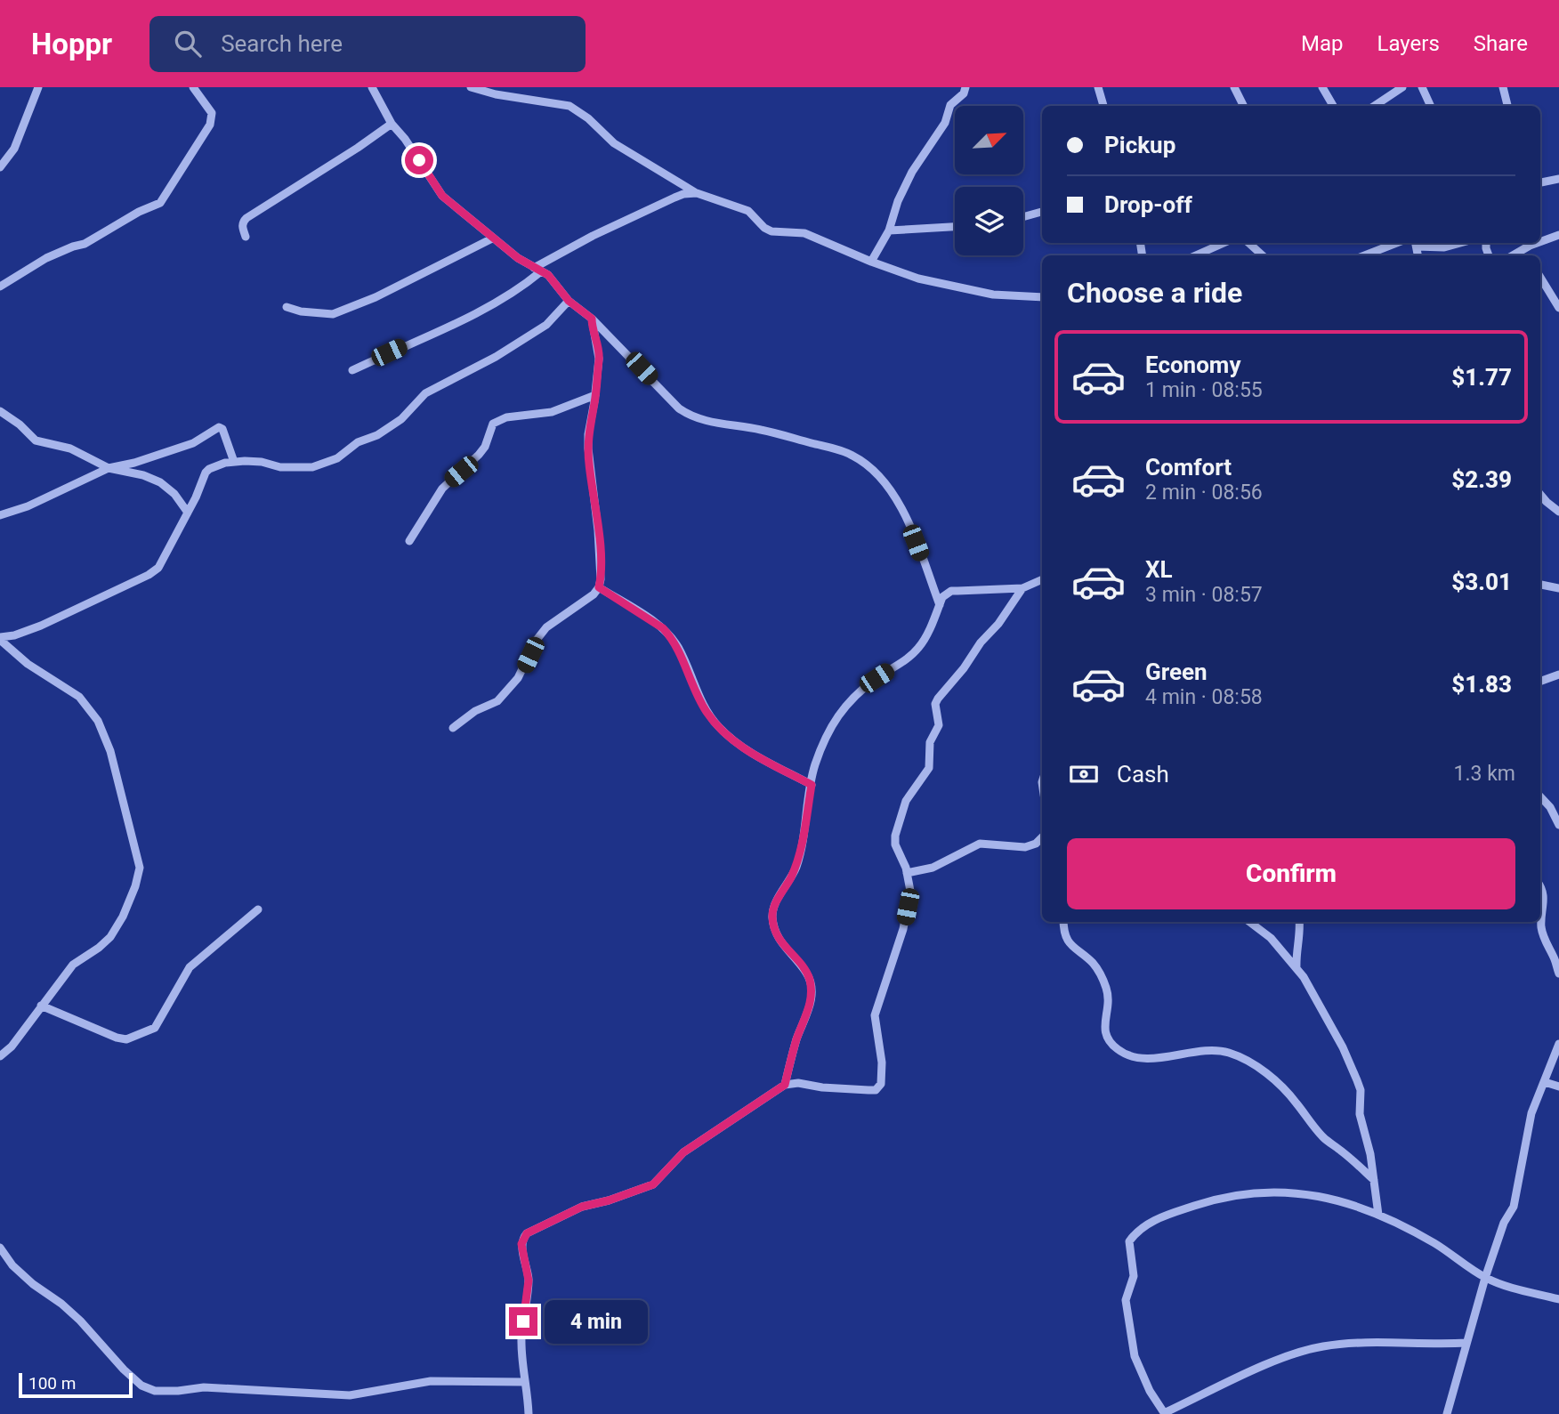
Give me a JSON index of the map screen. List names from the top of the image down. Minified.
{"scale_bar":"100 m","north":"top right","page":{"header":"Hoppr","search":"Search here","nav":["Map","Layers","Share"],"banner":["Pickup","Drop-off"],"heading":"Choose a ride","list":[{"name":"Economy","note":"1 min · 08:55","value":"$1.77"},{"name":"Comfort","note":"2 min · 08:56","value":"$2.39"},{"name":"XL","note":"3 min · 08:57","value":"$3.01"},{"name":"Green","note":"4 min · 08:58","value":"$1.83"}],"pay":["Cash","1.3 km"],"buttons":"Confirm","bubble":"4 min","scale":"100 m"}}
